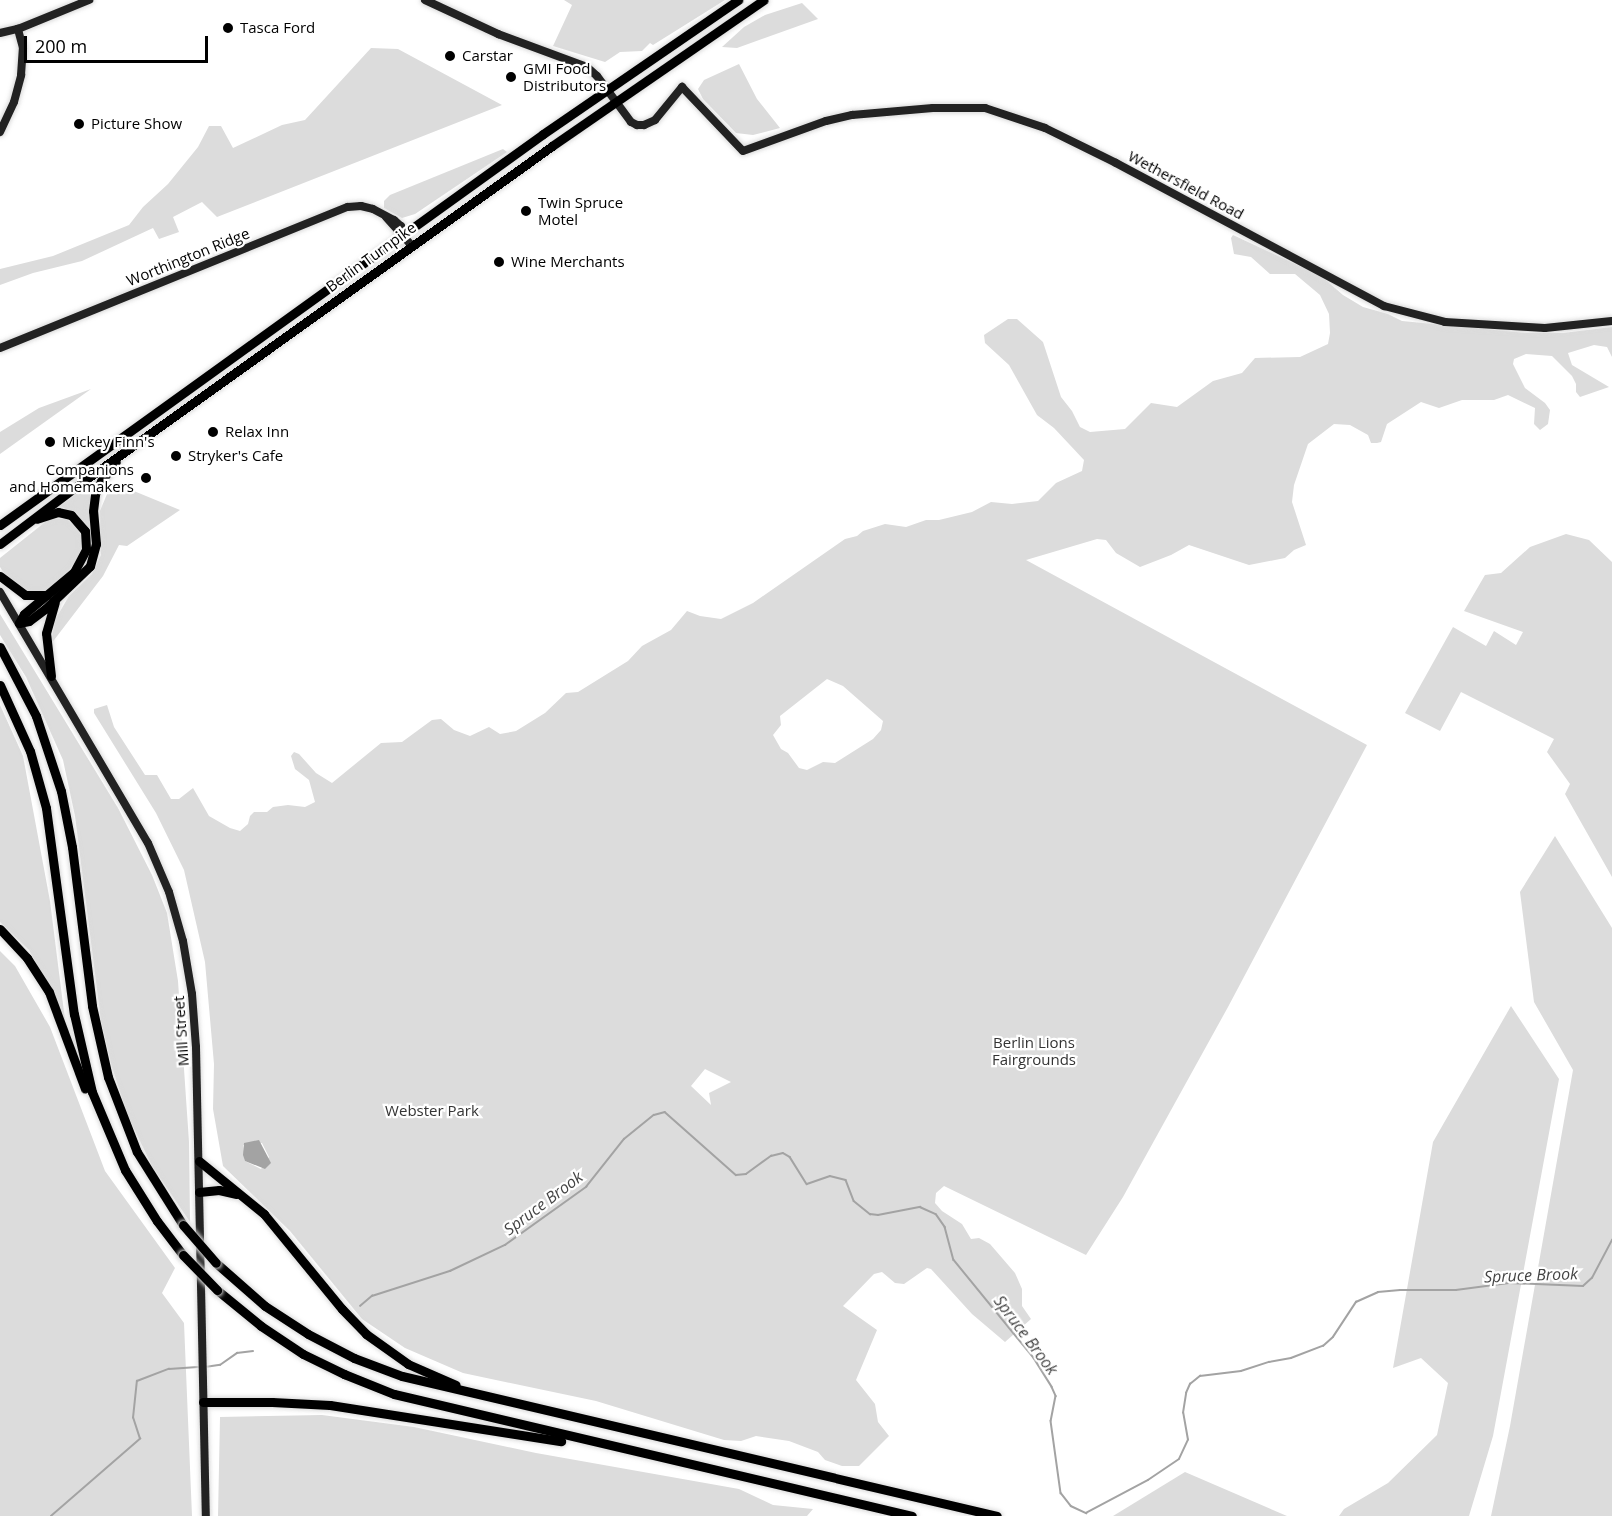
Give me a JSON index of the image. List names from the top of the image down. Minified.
{"streets":{"highway":["Berlin Turnpike"],"main road":["Wethersfield Road","Worthington Ridge","Mill Street"]},"crossings":[["Wethersfield Road","Berlin Turnpike"],["Worthington Ridge","Berlin Turnpike"]],"water":["Spruce Brook"],"parks":["Berlin Lions Fairgrounds","Webster Park"],"places":["Tasca Ford","Carstar","GMI Food Distributors","Picture Show","Twin Spruce Motel","Wine Merchants","Relax Inn","Mickey Finn's","Stryker's Cafe","Companions and Homemakers"],"scale_bar":"200 m"}
